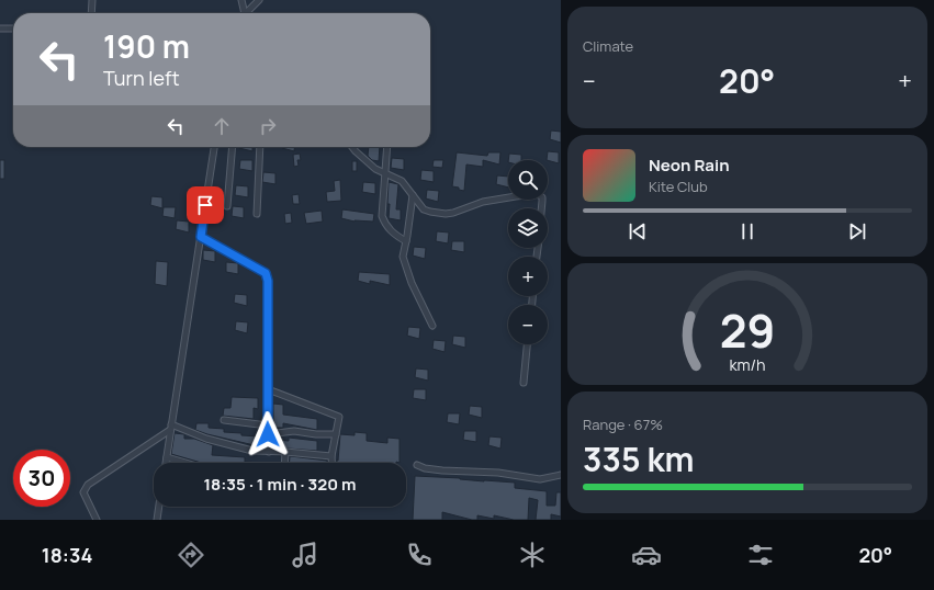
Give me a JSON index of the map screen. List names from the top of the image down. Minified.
{"page":{"tile":["Climate",["Range · 67%","335 km"]],"turn":["190 m","Turn left"],"heat":["−","20°","+"],"song":["Neon Rain","Kite Club"],"map_buttons":["+","−"],"limit":"30","trip":"18:35 · 1 min · 320 m","tabs":["18:34","20°"],"gauge":["29","km/h"]}}
